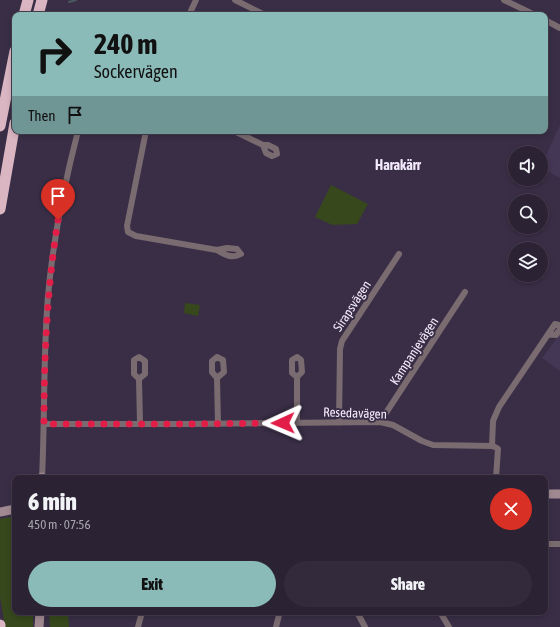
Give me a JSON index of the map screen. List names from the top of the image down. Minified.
{"streets":{"street":["Sirapsvägen","Kampanjevägen","Resedavägen"]},"crossings":[["Sirapsvägen","Resedavägen"],["Kampanjevägen","Resedavägen"]],"districts":["Harakärr"],"page":{"turn":["240 m","Sockervägen"],"then":"Then","heading":["6 min","450 m · 07:56"],"buttons":["Exit","Share"]}}
